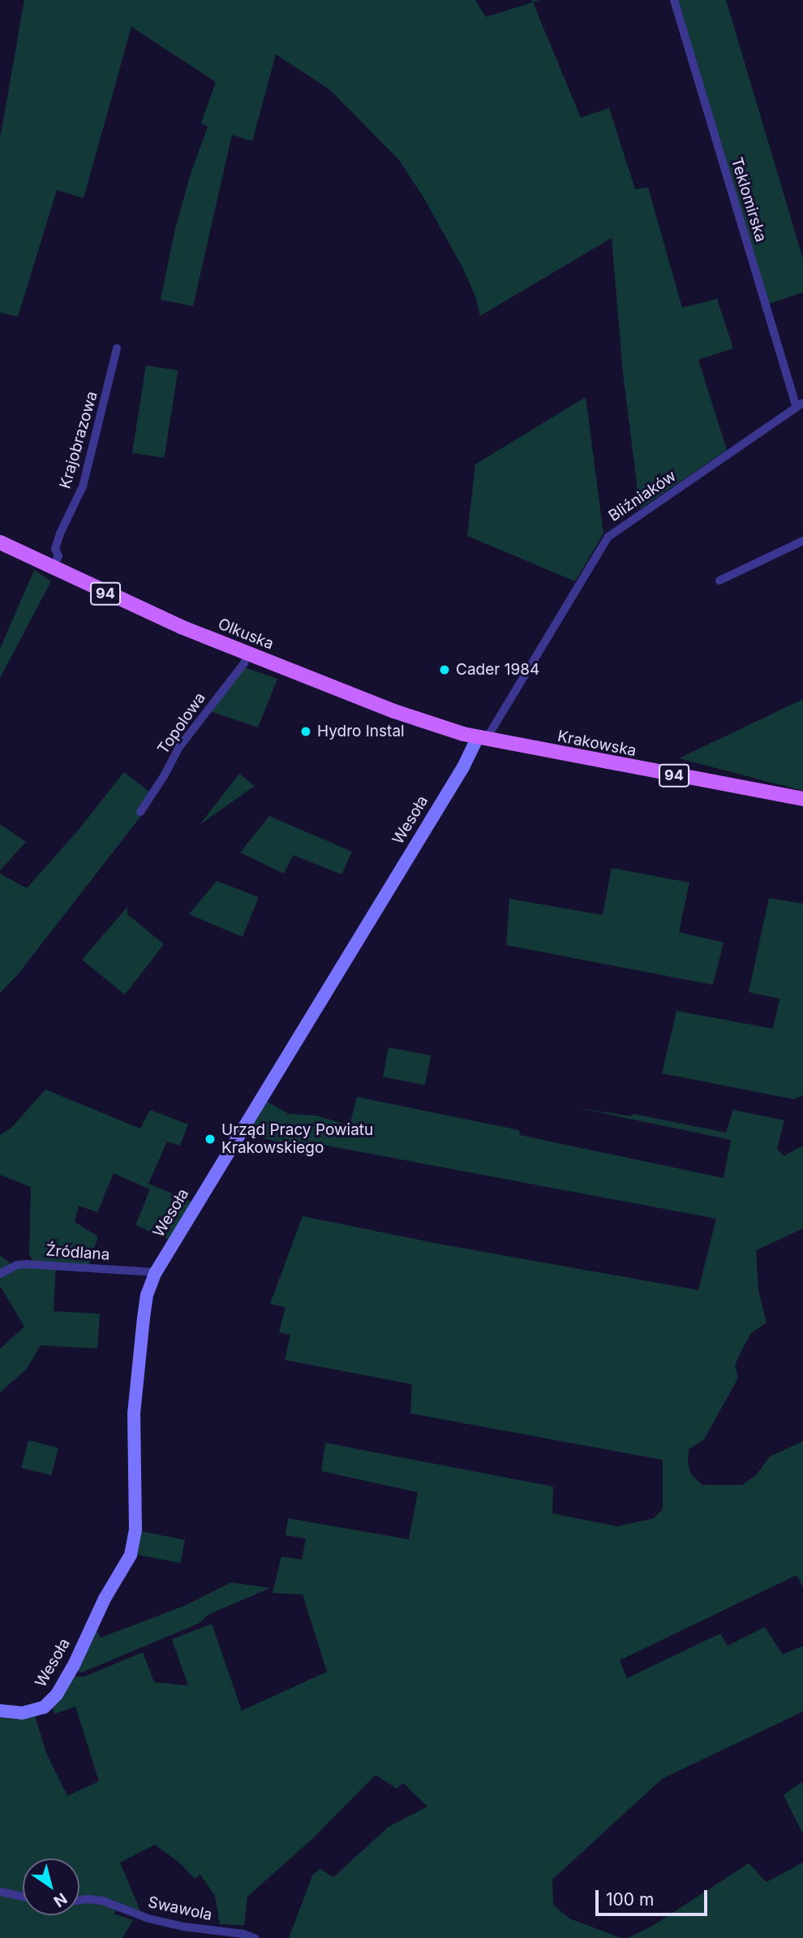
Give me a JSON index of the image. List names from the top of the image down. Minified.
{"streets":{"main road":["94","Olkuska","Krakowska"],"street":["Teklomirska","Krajobrazowa","Bliźniaków","Topolowa","Wesoła","Źródlana","Swawola"]},"crossings":[["Teklomirska","Bliźniaków"],["Krajobrazowa","Olkuska"],["Bliźniaków","Olkuska"],["Bliźniaków","Krakowska"],["Bliźniaków","Wesoła"],["Olkuska","Topolowa"],["Olkuska","Krakowska"],["Olkuska","Wesoła"],["Krakowska","Wesoła"],["Wesoła","Źródlana"]],"places":["Cader 1984","Hydro Instal","Urząd Pracy Powiatu Krakowskiego"],"scale_bar":"100 m","north":"bottom right"}
